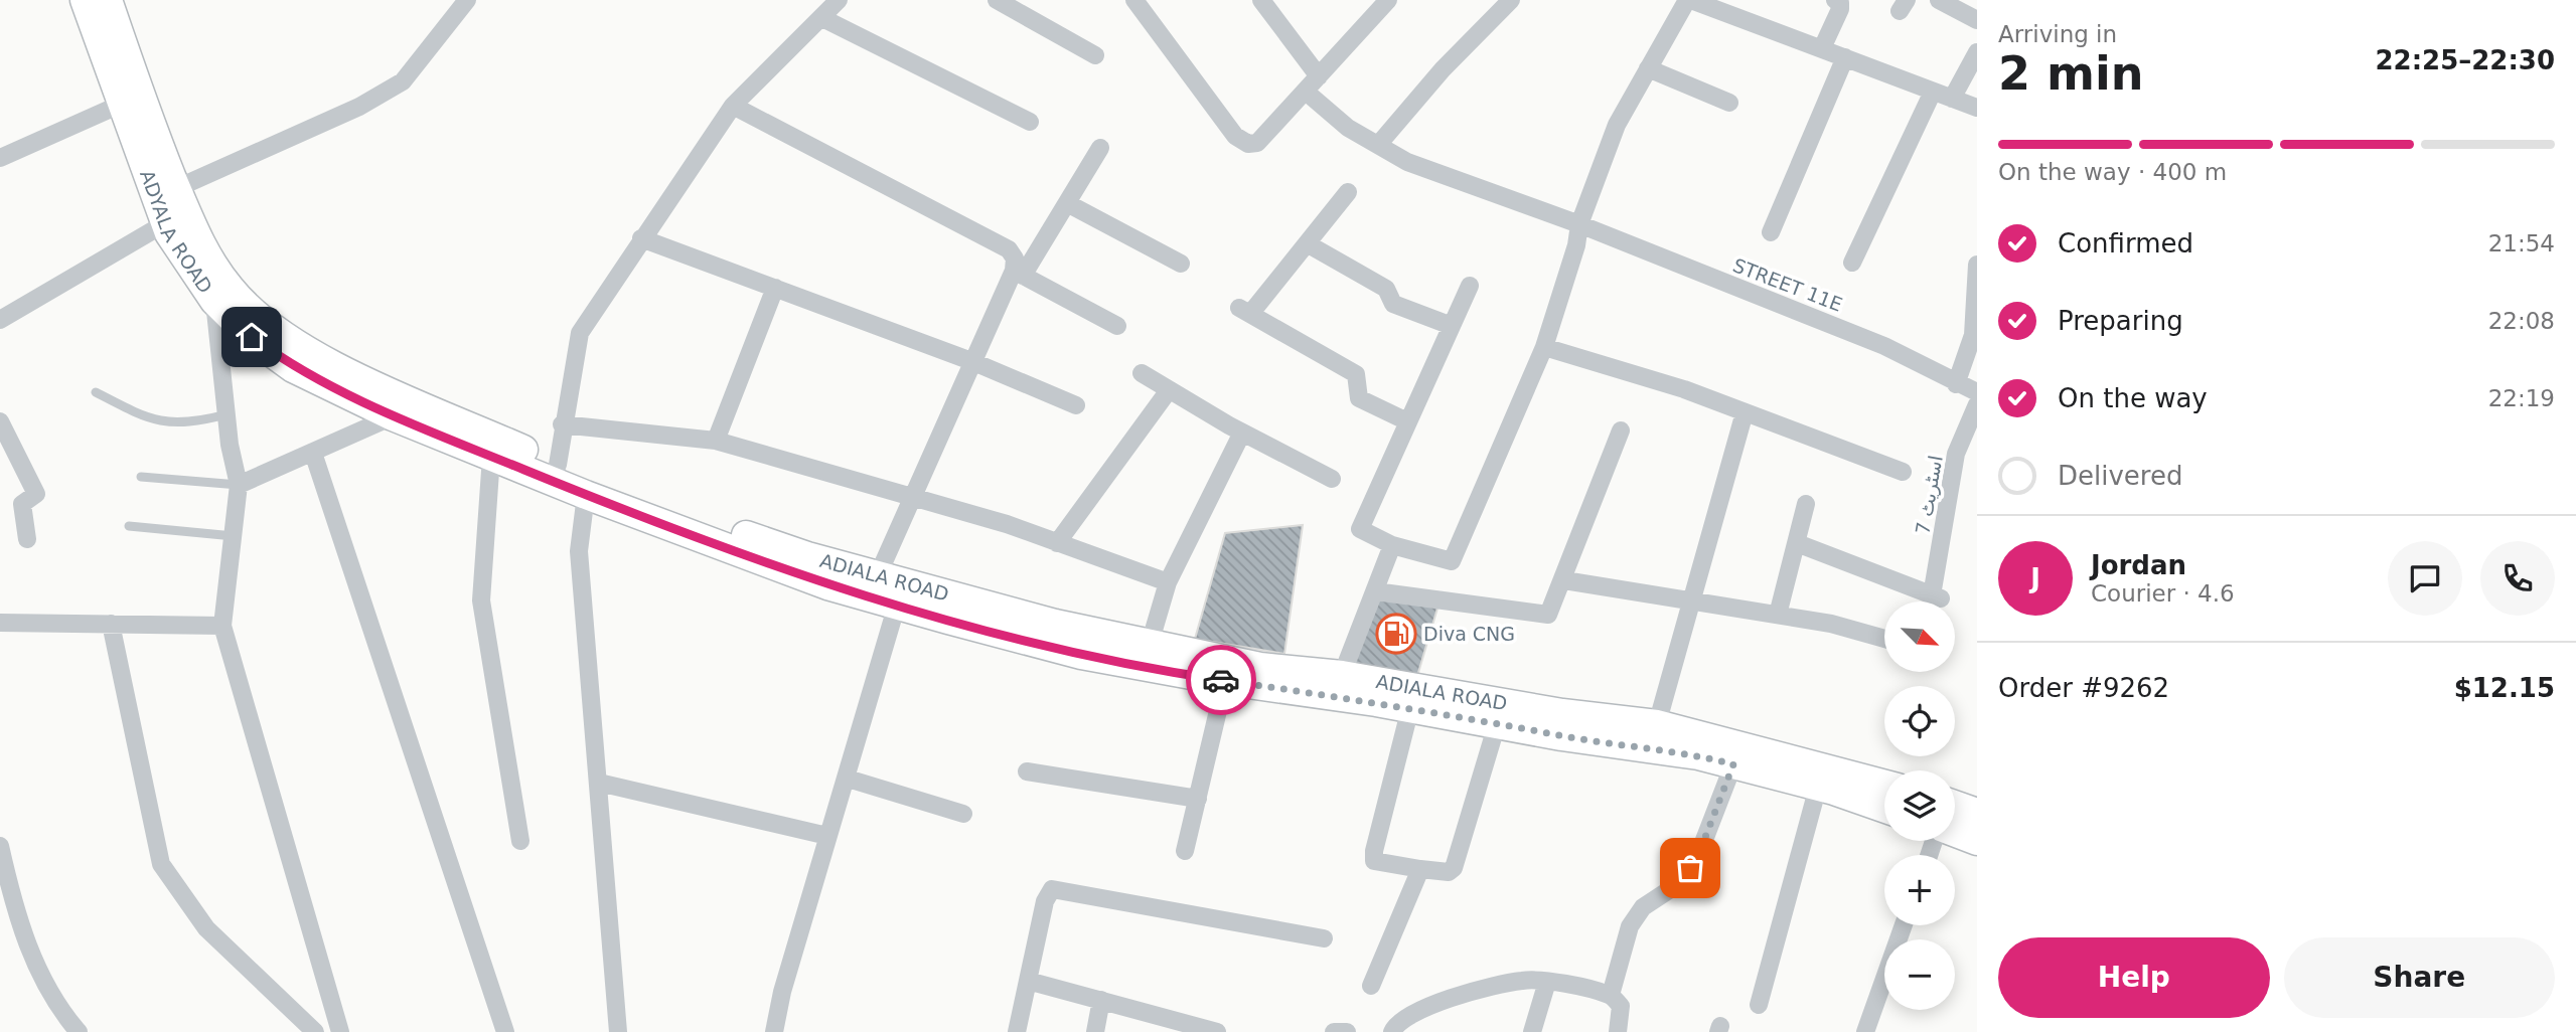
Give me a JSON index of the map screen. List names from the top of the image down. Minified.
{"streets":{"main road":["ADYALA ROAD","ADIALA ROAD"],"street":["STREET 11E","اسٹریٹ 7"]},"crossings":[["ADYALA ROAD","ADIALA ROAD"]],"places":{"fuel station":["Diva CNG"]},"north":"bottom right","page":{"heading":["2 min","Arriving in","22:25–22:30"],"panel":["Jordan","Courier · 4.6","Order #9262","$12.15"],"bar":"On the way · 400 m","list":[["Confirmed","21:54"],["Preparing","22:08"],["On the way","22:19"],"Delivered"],"round":"J","map_buttons":["+","−"],"buttons":["Help","Share"]}}
